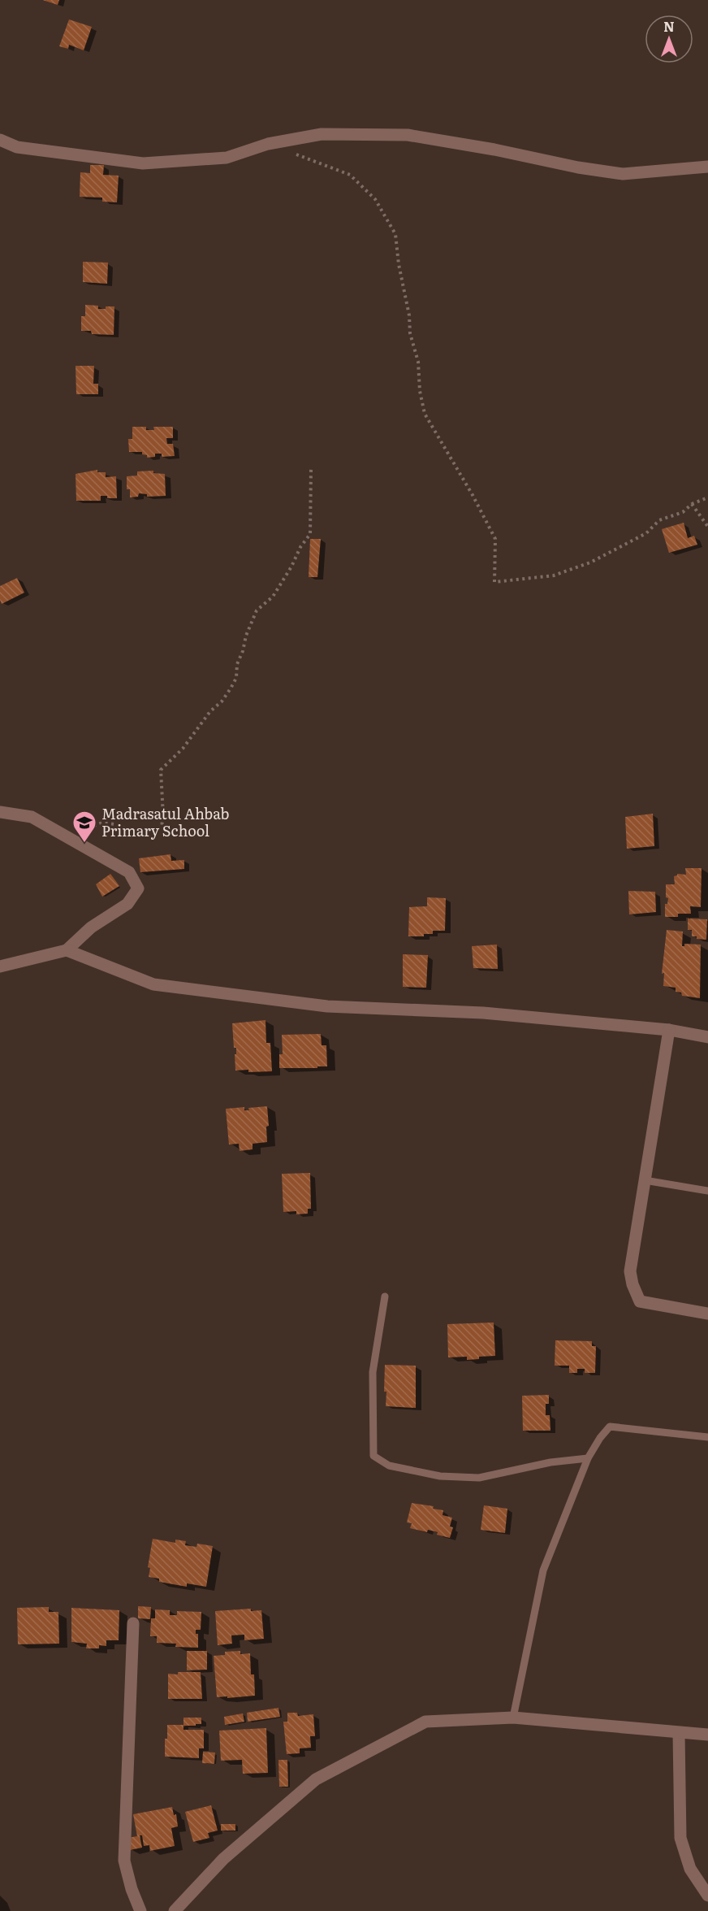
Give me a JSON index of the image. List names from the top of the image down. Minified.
{"places":{"school or university":["Madrasatul Ahbab Primary School"]},"north":"top"}
